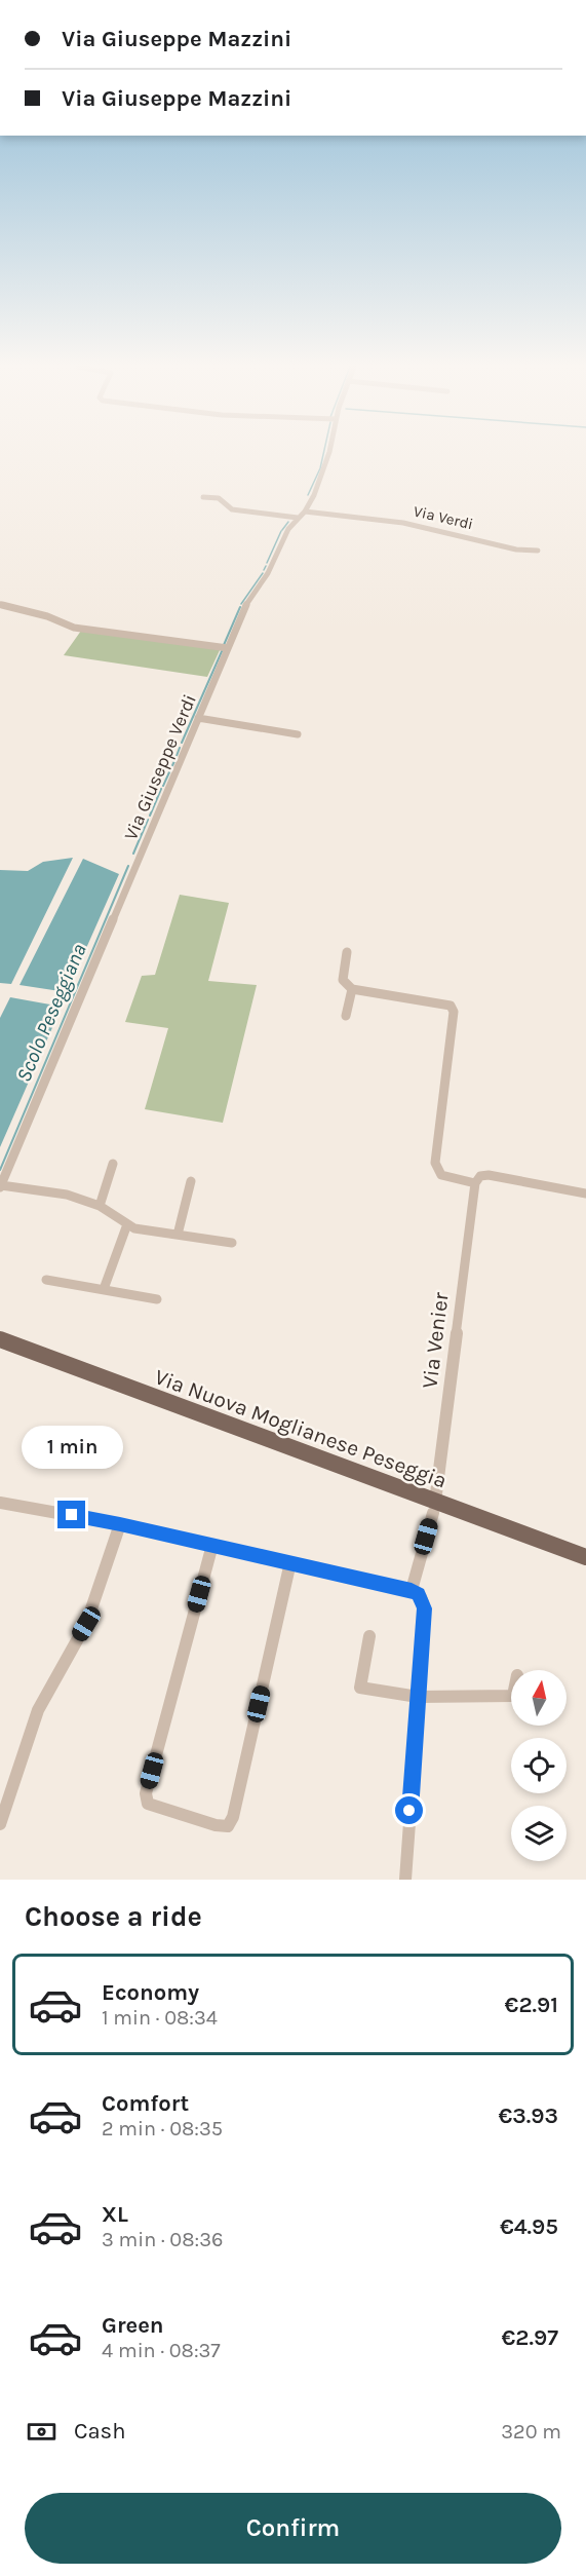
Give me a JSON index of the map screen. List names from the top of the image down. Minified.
{"streets":{"main road":["Via Nuova Moglianese Peseggia"],"street":["Via Verdi","Via Giuseppe Verdi","Via Venier"]},"crossings":[["Via Verdi","Via Giuseppe Verdi"],["Via Venier","Via Nuova Moglianese Peseggia"]],"water":["Scolo Peseggiana"],"north":"top","page":{"banner":["Via Giuseppe Mazzini","Via Giuseppe Mazzini"],"bubble":"1 min","heading":"Choose a ride","list":[{"name":"Economy","note":"1 min · 08:34","value":"€2.91"},{"name":"Comfort","note":"2 min · 08:35","value":"€3.93"},{"name":"XL","note":"3 min · 08:36","value":"€4.95"},{"name":"Green","note":"4 min · 08:37","value":"€2.97"}],"pay":["Cash","320 m"],"buttons":"Confirm"}}
